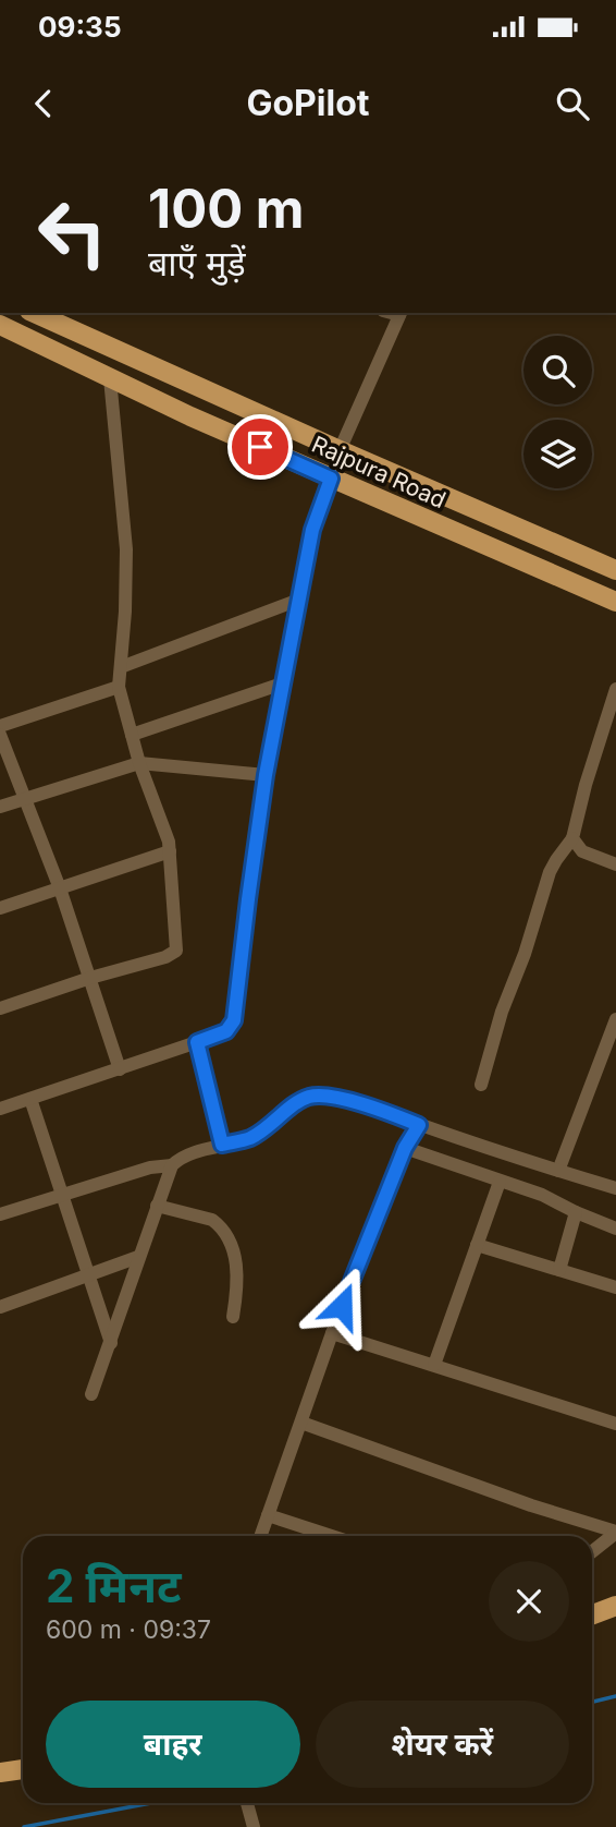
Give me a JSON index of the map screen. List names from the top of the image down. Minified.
{"streets":{"main road":["Rajpura Road"]},"page":{"status":"09:35","header":"GoPilot","turn":["100 m","बाएँ मुड़ें"],"heading":["2 मिनट","600 m · 09:37"],"buttons":["बाहर","शेयर करें"]}}
